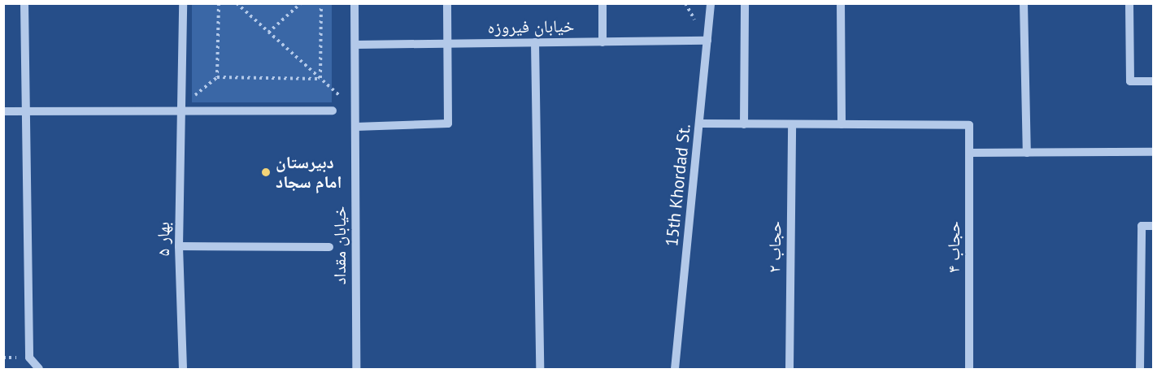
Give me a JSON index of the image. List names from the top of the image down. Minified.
{"streets":{"street":["خیابان فیروزه","15th Khordad St.","بهار ۵","خیابان مقداد","حجاب ۲","حجاب ۴"]},"crossings":[["خیابان فیروزه","15th Khordad St."],["خیابان فیروزه","خیابان مقداد"]],"places":["دبیرستان امام سجاد"]}
